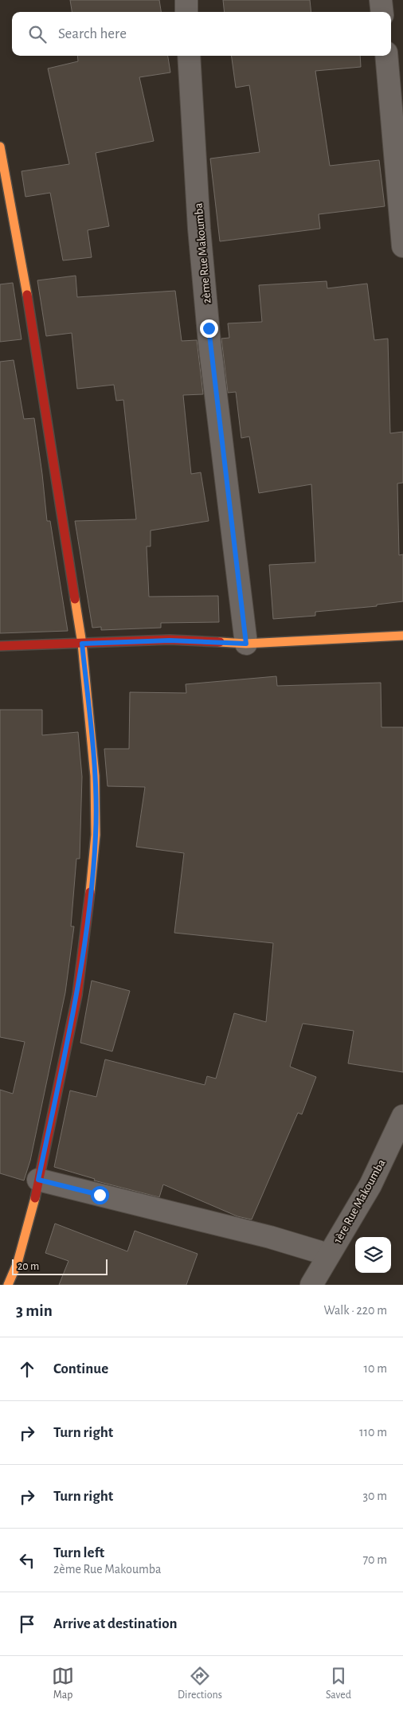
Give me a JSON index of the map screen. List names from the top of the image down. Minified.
{"streets":{"street":["2ème Rue Makoumba","1ère Rue Makoumba"]},"scale_bar":"20 m","page":{"search":"Search here","scale":"20 m","heading":["3 min","Walk · 220 m"],"list":[["Continue","10 m"],["Turn right","110 m"],["Turn right","30 m"],["Turn left","2ème Rue Makoumba","70 m"],"Arrive at destination"],"nav":["Map","Directions","Saved"]}}
